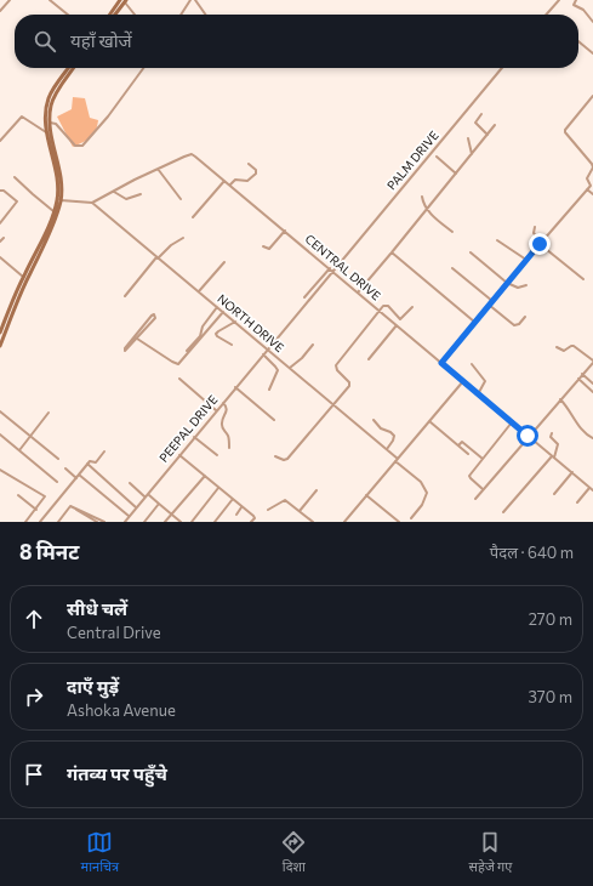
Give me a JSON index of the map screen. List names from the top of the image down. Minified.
{"streets":{"street":["PALM DRIVE","CENTRAL DRIVE","NORTH DRIVE","PEEPAL DRIVE"]},"crossings":[["PALM DRIVE","CENTRAL DRIVE"],["PALM DRIVE","PEEPAL DRIVE"],["CENTRAL DRIVE","NORTH DRIVE"],["CENTRAL DRIVE","PEEPAL DRIVE"],["NORTH DRIVE","PEEPAL DRIVE"]],"page":{"search":"यहाँ खोजें","heading":["8 मिनट","पैदल · 640 m"],"list":[["सीधे चलें","Central Drive","270 m"],["दाएँ मुड़ें","Ashoka Avenue","370 m"],"गंतव्य पर पहुँचे"],"nav":["मानचित्र","दिशा","सहेजे गए"]}}
